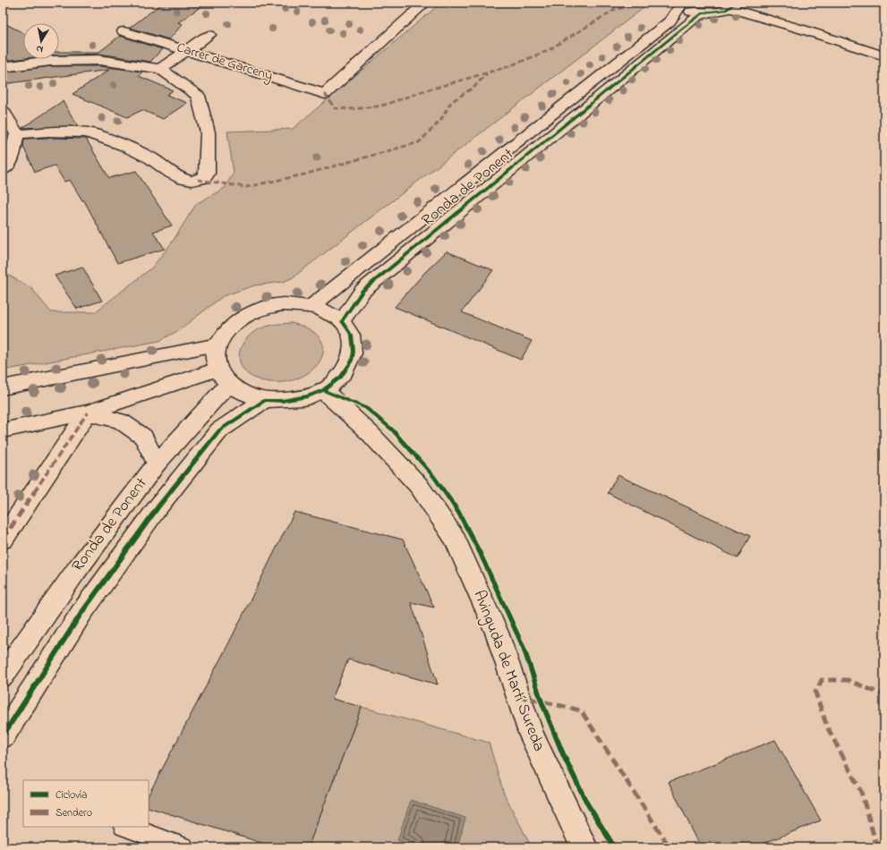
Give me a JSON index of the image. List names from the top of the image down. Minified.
{"streets":{"street":["Carrer de Garceny","Ronda de Ponent","Avinguda de Martí Sureda"]},"crossings":[["Ronda de Ponent","Avinguda de Martí Sureda"]],"legend":["Ciclovía","Sendero"],"north":"bottom"}
